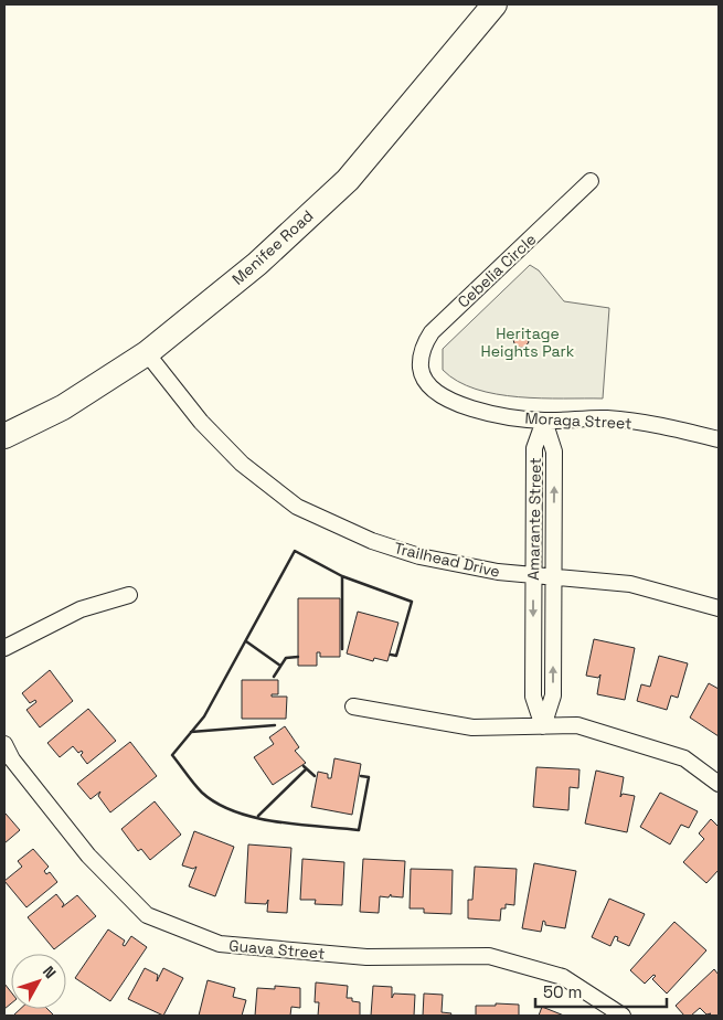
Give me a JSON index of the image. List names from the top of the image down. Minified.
{"streets":{"main road":["Menifee Road"],"street":["Cebelia Circle","Moraga Street","Amarante Street","Trailhead Drive","Guava Street"]},"crossings":[["Menifee Road","Trailhead Drive"],["Cebelia Circle","Moraga Street"],["Moraga Street","Amarante Street"],["Amarante Street","Trailhead Drive"]],"parks":["Heritage Heights Park"],"scale_bar":"50 m","north":"top right"}
